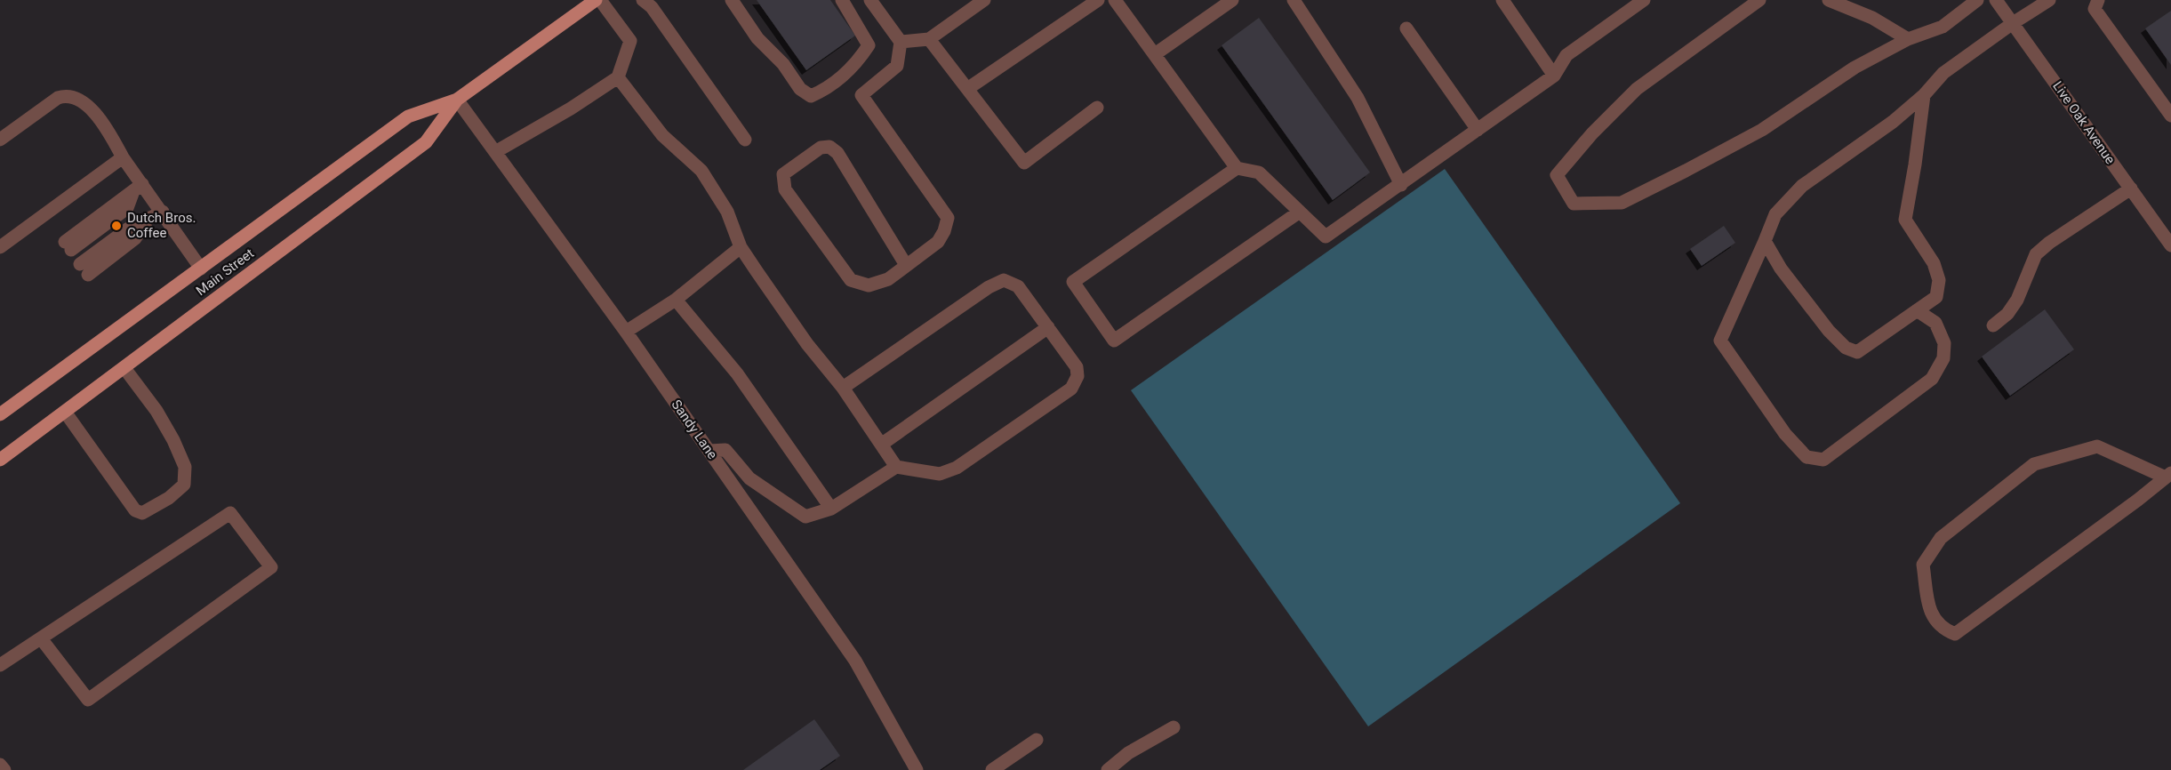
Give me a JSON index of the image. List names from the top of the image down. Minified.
{"streets":{"main road":["Main Street"],"street":["Live Oak Avenue","Sandy Lane"]},"crossings":[["Main Street","Sandy Lane"]],"places":["Dutch Bros. Coffee"]}
